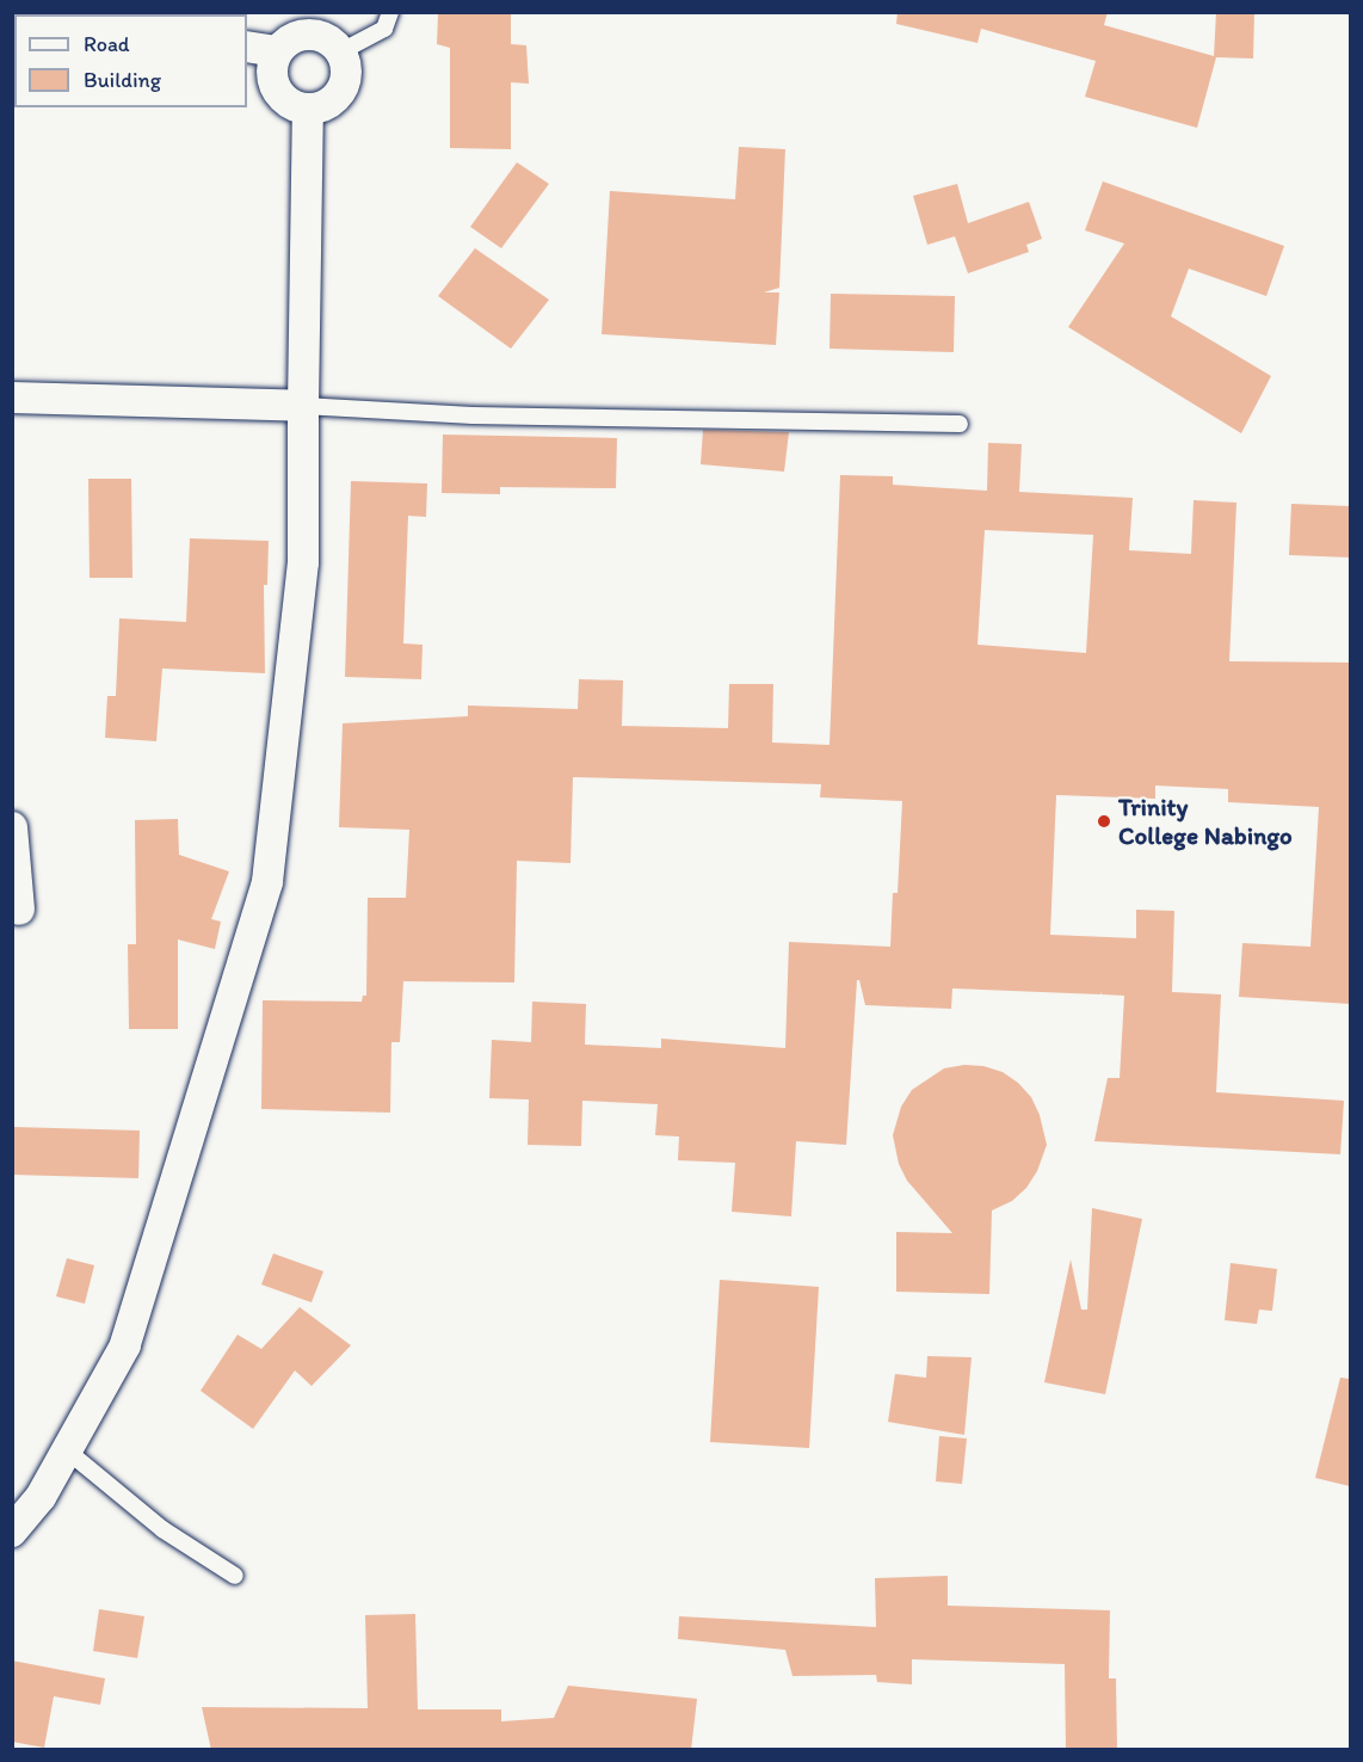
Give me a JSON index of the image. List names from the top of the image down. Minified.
{"places":["Trinity College Nabingo"],"legend":["Road","Building"]}
